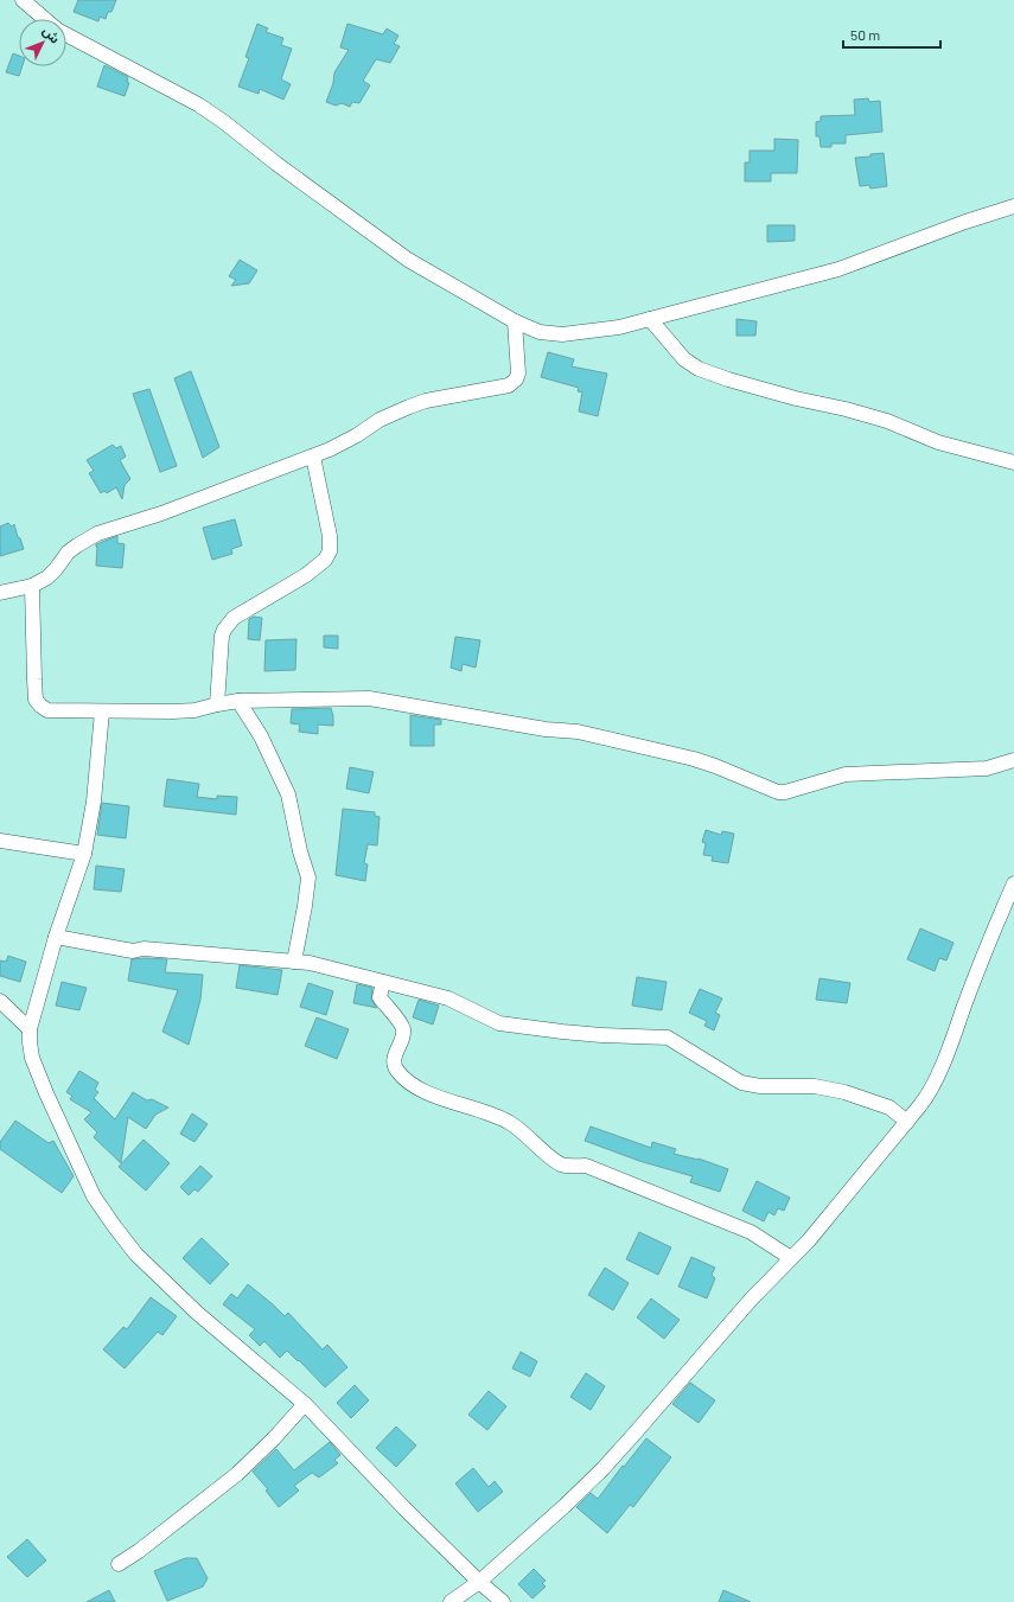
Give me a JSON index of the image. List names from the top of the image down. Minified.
{"scale_bar":"50 m","north":"top right"}
